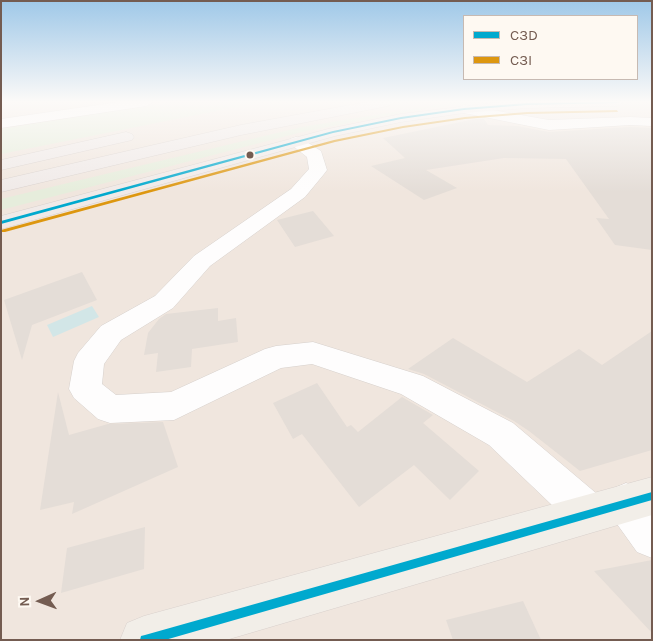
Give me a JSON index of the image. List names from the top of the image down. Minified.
{"lines":["transit line C3D","transit line C3I"],"legend":["C3D","C3I"],"north":"left"}
